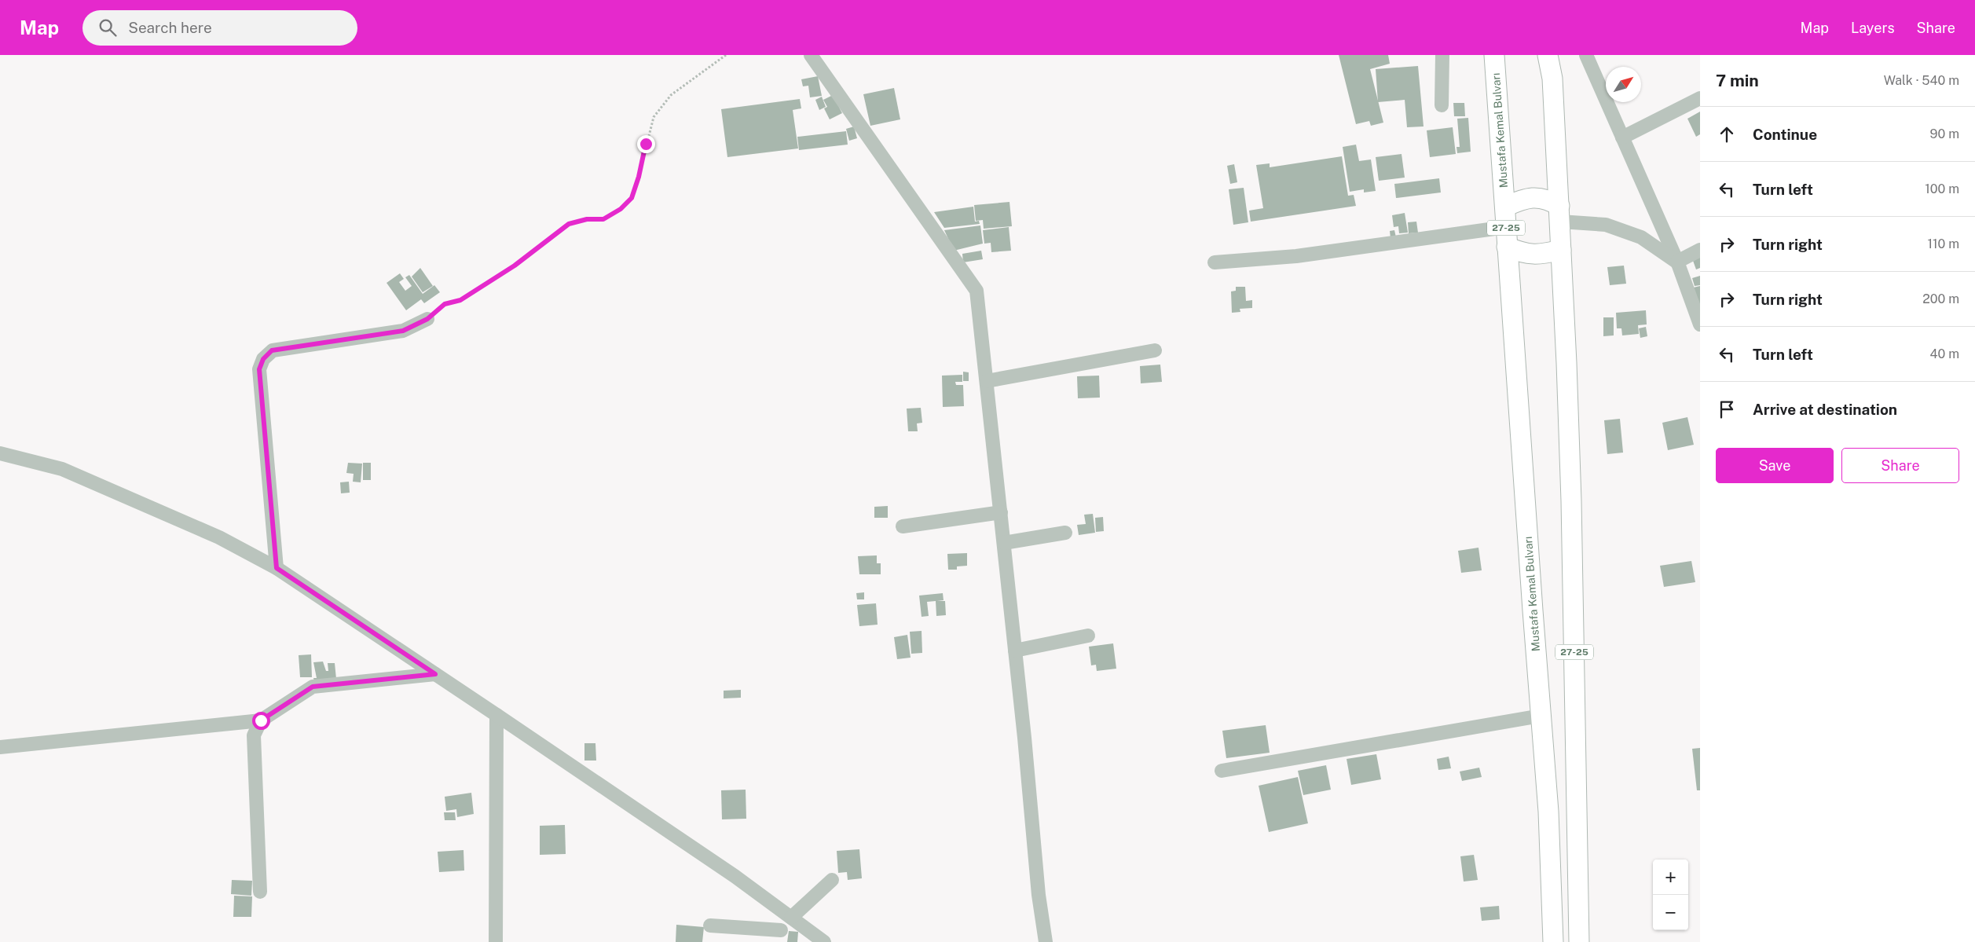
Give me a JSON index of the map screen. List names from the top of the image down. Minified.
{"streets":{"highway":["Mustafa Kemal Bulvarı","27-25"]},"crossings":[["Mustafa Kemal Bulvarı","27-25"]],"north":"top right","page":{"header":"Map","search":"Search here","nav":["Map","Layers","Share"],"heading":["7 min","Walk · 540 m"],"list":[["Continue","90 m"],["Turn left","100 m"],["Turn right","110 m"],["Turn right","200 m"],["Turn left","40 m"],"Arrive at destination"],"buttons":["Save","Share"],"map_buttons":["+","−"]}}
